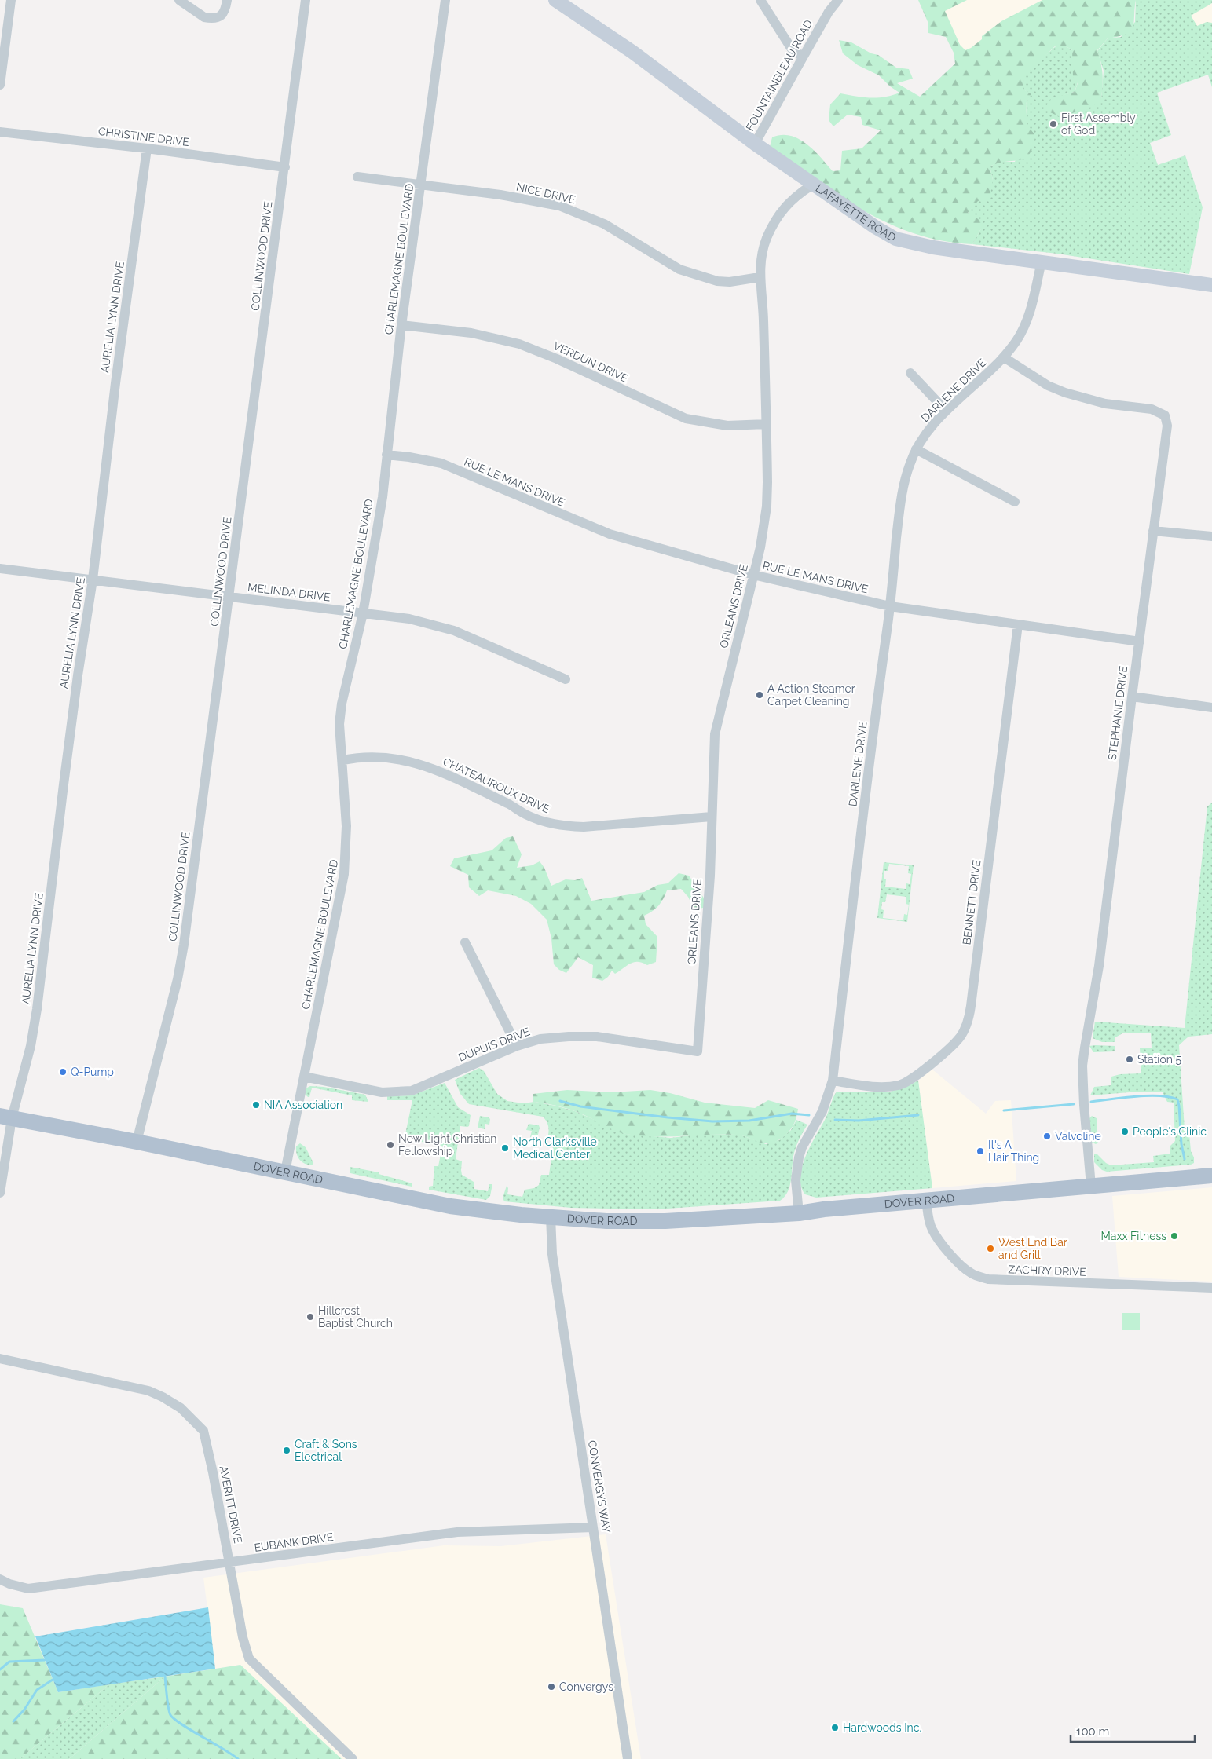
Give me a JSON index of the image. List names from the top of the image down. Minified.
{"streets":{"main road":["LAFAYETTE ROAD","DOVER ROAD"],"street":["FOUNTAINBLEAU ROAD","CHRISTINE DRIVE","NICE DRIVE","COLLINWOOD DRIVE","CHARLEMAGNE BOULEVARD","AURELIA LYNN DRIVE","VERDUN DRIVE","DARLENE DRIVE","RUE LE MANS DRIVE","MELINDA DRIVE","ORLEANS DRIVE","STEPHANIE DRIVE","CHATEAUROUX DRIVE","BENNETT DRIVE","DUPUIS DRIVE","ZACHRY DRIVE","CONVERGYS WAY","AVERITT DRIVE","EUBANK DRIVE"]},"crossings":[["FOUNTAINBLEAU ROAD","LAFAYETTE ROAD"],["CHRISTINE DRIVE","COLLINWOOD DRIVE"],["CHRISTINE DRIVE","AURELIA LYNN DRIVE"],["NICE DRIVE","CHARLEMAGNE BOULEVARD"],["NICE DRIVE","ORLEANS DRIVE"],["LAFAYETTE ROAD","DARLENE DRIVE"],["LAFAYETTE ROAD","ORLEANS DRIVE"],["COLLINWOOD DRIVE","MELINDA DRIVE"],["COLLINWOOD DRIVE","DOVER ROAD"],["CHARLEMAGNE BOULEVARD","VERDUN DRIVE"],["CHARLEMAGNE BOULEVARD","RUE LE MANS DRIVE"],["CHARLEMAGNE BOULEVARD","MELINDA DRIVE"],["CHARLEMAGNE BOULEVARD","CHATEAUROUX DRIVE"],["CHARLEMAGNE BOULEVARD","DUPUIS DRIVE"],["CHARLEMAGNE BOULEVARD","DOVER ROAD"],["AURELIA LYNN DRIVE","MELINDA DRIVE"],["AURELIA LYNN DRIVE","DOVER ROAD"],["VERDUN DRIVE","ORLEANS DRIVE"],["DARLENE DRIVE","RUE LE MANS DRIVE"],["DARLENE DRIVE","STEPHANIE DRIVE"],["DARLENE DRIVE","BENNETT DRIVE"],["DARLENE DRIVE","DOVER ROAD"],["RUE LE MANS DRIVE","ORLEANS DRIVE"],["RUE LE MANS DRIVE","STEPHANIE DRIVE"],["RUE LE MANS DRIVE","BENNETT DRIVE"],["ORLEANS DRIVE","CHATEAUROUX DRIVE"],["ORLEANS DRIVE","DUPUIS DRIVE"],["STEPHANIE DRIVE","DOVER ROAD"],["DOVER ROAD","ZACHRY DRIVE"],["DOVER ROAD","CONVERGYS WAY"],["CONVERGYS WAY","EUBANK DRIVE"],["AVERITT DRIVE","EUBANK DRIVE"]],"places":["First Assembly of God","A Action Steamer Carpet Cleaning","Station 5","Q-Pump","NIA Association","People's Clinic","Valvoline","New Light Christian Fellowship","North Clarksville Medical Center","It's A Hair Thing","Maxx Fitness","West End Bar and Grill","Hillcrest Baptist Church","Craft & Sons Electrical","Convergys","Hardwoods Inc."],"scale_bar":"100 m"}
